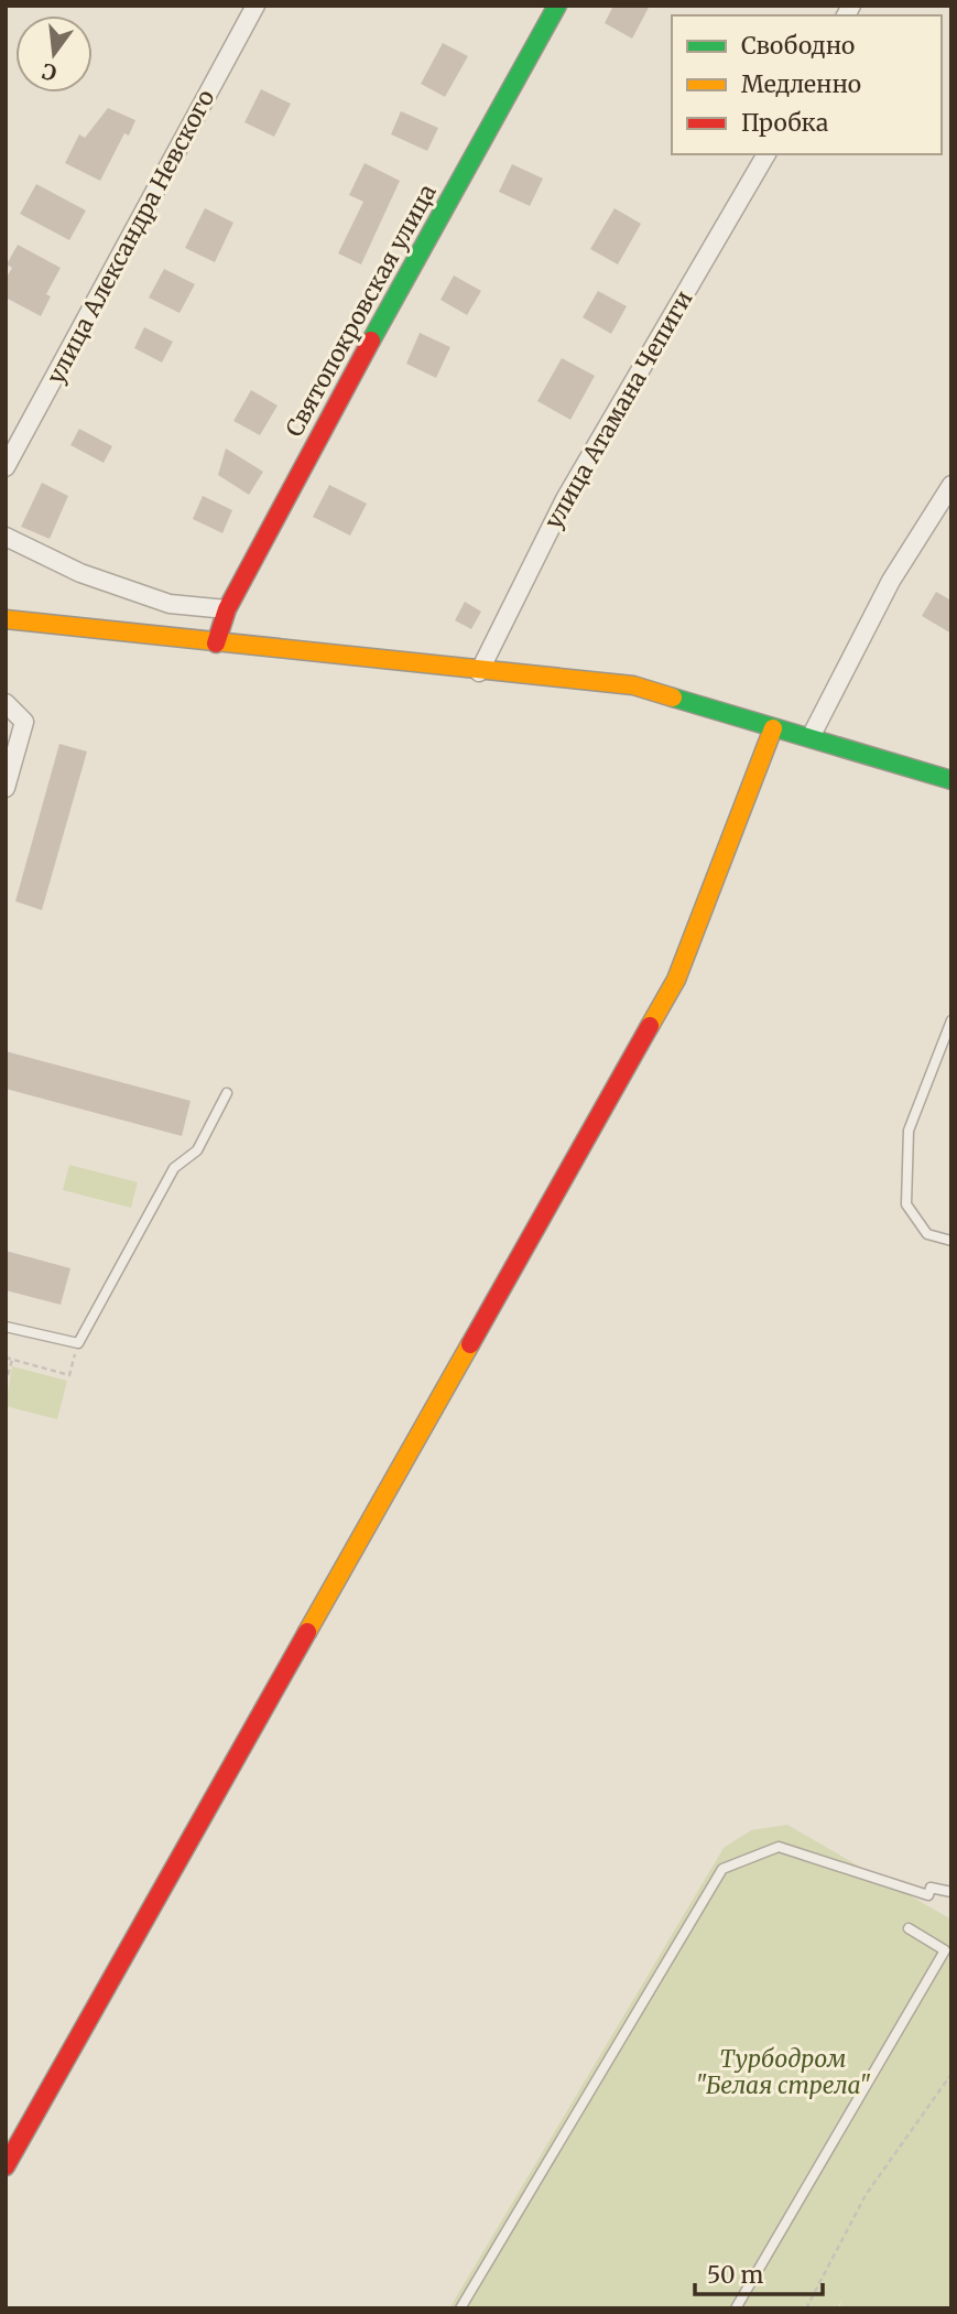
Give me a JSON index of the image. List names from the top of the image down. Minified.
{"streets":{"street":["улица Александра Невского","Святопокровская улица","улица Атамана Чепиги"]},"parks":["Турбодром \"Белая стрела\""],"legend":["Свободно","Медленно","Пробка"],"scale_bar":"50 m","north":"bottom"}
